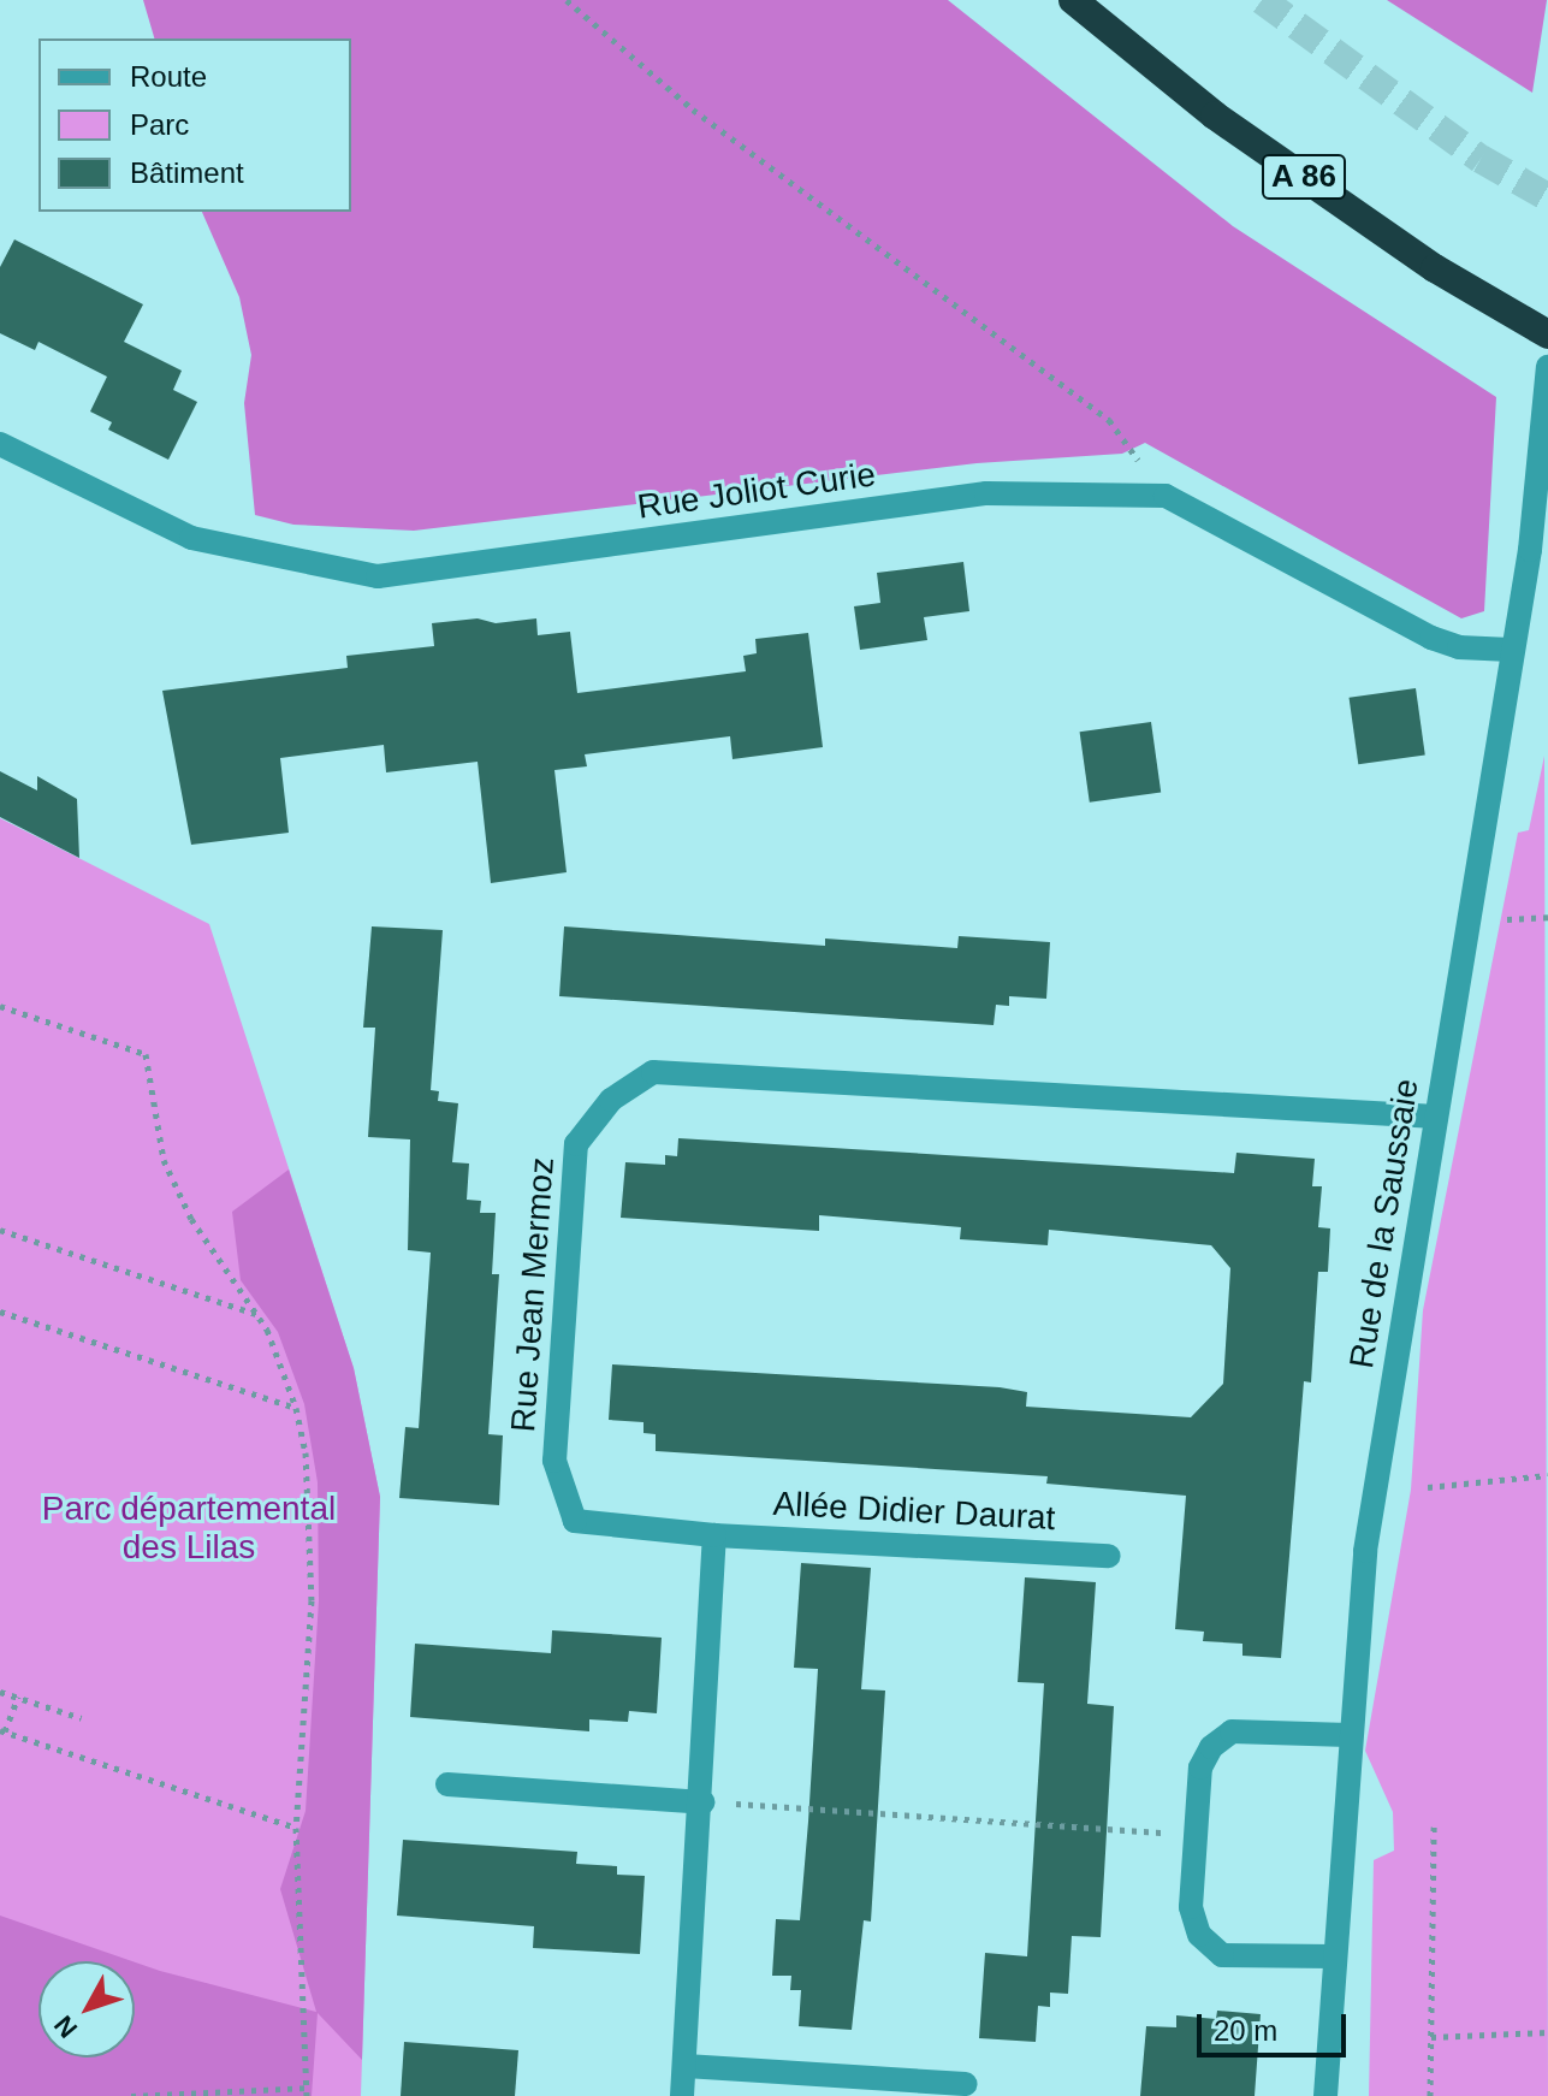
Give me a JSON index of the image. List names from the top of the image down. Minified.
{"streets":{"highway":["A 86"],"street":["Rue Joliot Curie","Rue de la Saussaie","Rue Jean Mermoz","Allée Didier Daurat"]},"crossings":[["Rue Joliot Curie","Rue de la Saussaie"],["Rue de la Saussaie","Rue Jean Mermoz"],["Rue Jean Mermoz","Allée Didier Daurat"]],"parks":["Parc départemental des Lilas"],"legend":["Route","Parc","Bâtiment"],"scale_bar":"20 m","north":"bottom left"}
